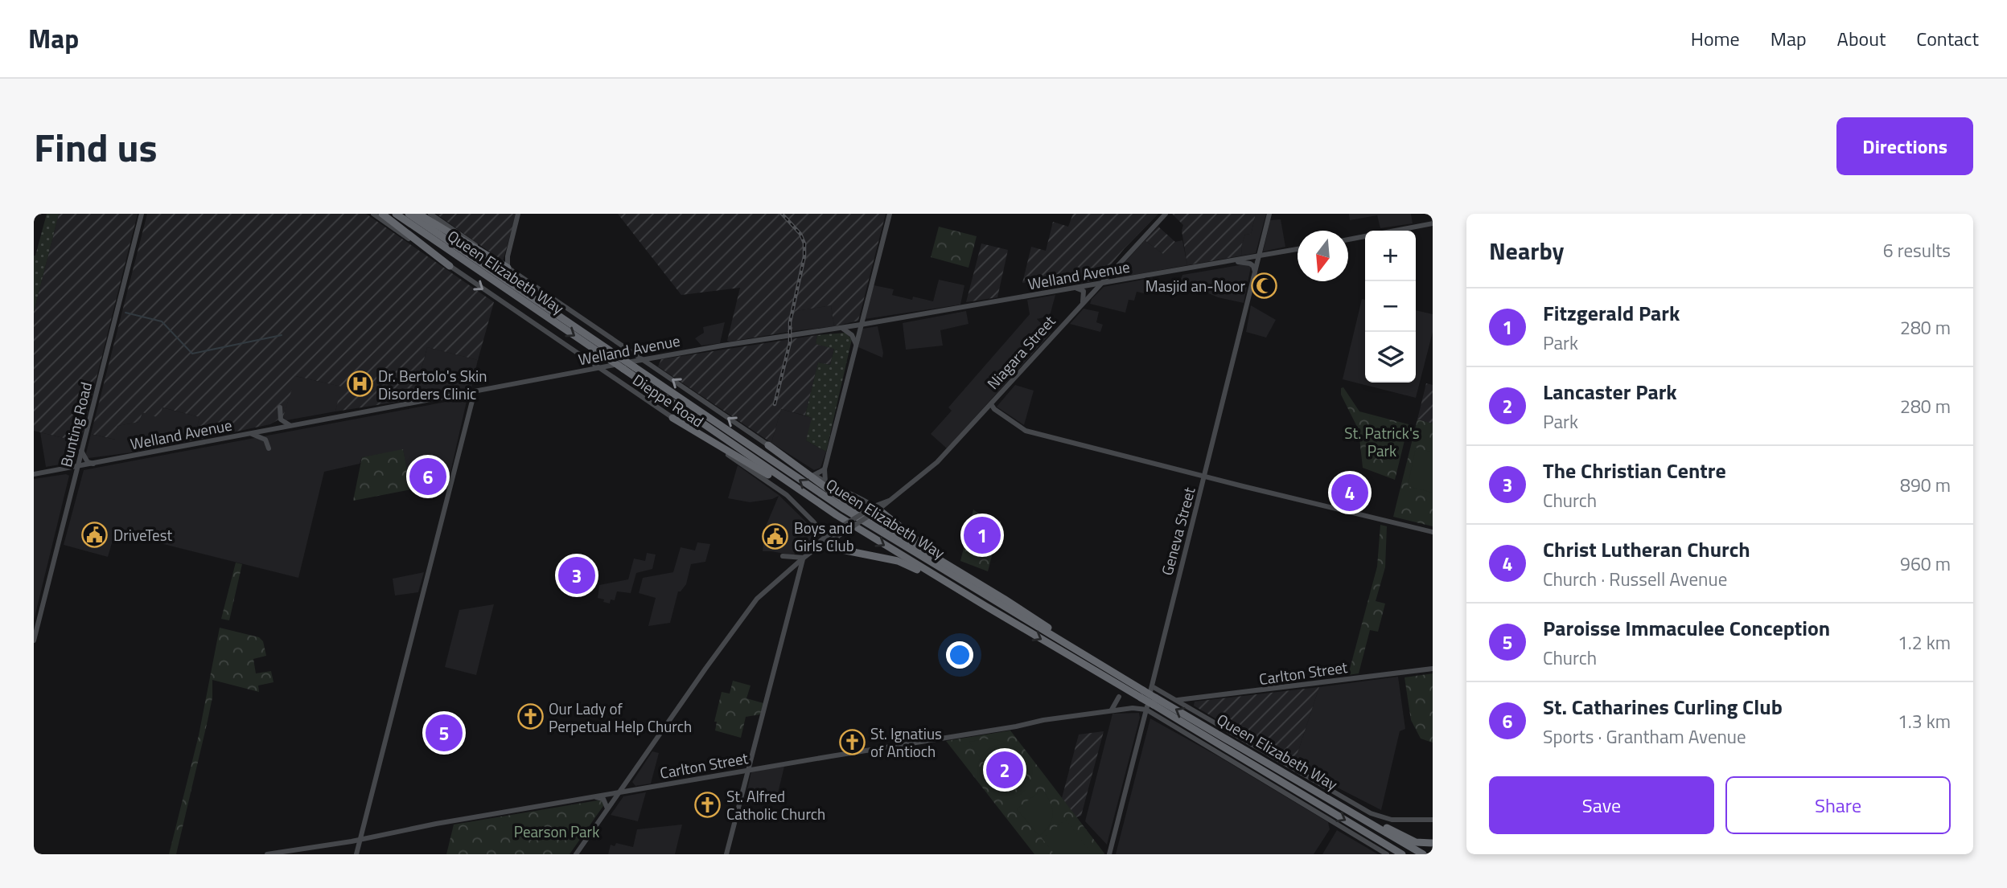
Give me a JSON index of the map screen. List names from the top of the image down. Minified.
{"streets":{"highway":["Queen Elizabeth Way"],"main road":["Welland Avenue","Niagara Street","Dieppe Road","Bunting Road","Geneva Street","Carlton Street"]},"crossings":[["Welland Avenue","Niagara Street"],["Welland Avenue","Dieppe Road"],["Welland Avenue","Bunting Road"],["Welland Avenue","Geneva Street"],["Niagara Street","Dieppe Road"],["Niagara Street","Carlton Street"],["Geneva Street","Carlton Street"]],"parks":["St. Patrick's Park","Pearson Park"],"places":{"mosque":["Masjid an-Noor"],"hospital":["Dr. Bertolo's Skin Disorders Clinic"],"public building":["DriveTest","Boys and Girls Club"],"church":["Our Lady of Perpetual Help Church","St. Ignatius of Antioch","St. Alfred Catholic Church"]},"north":"bottom","page":{"header":"Map","nav":["Home","Map","About","Contact"],"title":"Find us","buttons":["Directions",["Save","Share"]],"heading":["Nearby","6 results"],"map_buttons":["+","−"],"list":[{"mark":"1","name":"Fitzgerald Park","note":"Park","value":"280 m"},{"mark":"2","name":"Lancaster Park","note":"Park","value":"280 m"},{"mark":"3","name":"The Christian Centre","note":"Church","value":"890 m"},{"mark":"4","name":"Christ Lutheran Church","note":"Church · Russell Avenue","value":"960 m"},{"mark":"5","name":"Paroisse Immaculee Conception","note":"Church","value":"1.2 km"},{"mark":"6","name":"St. Catharines Curling Club","note":"Sports · Grantham Avenue","value":"1.3 km"}],"pins":["6","4","1","3","5","2"]}}
